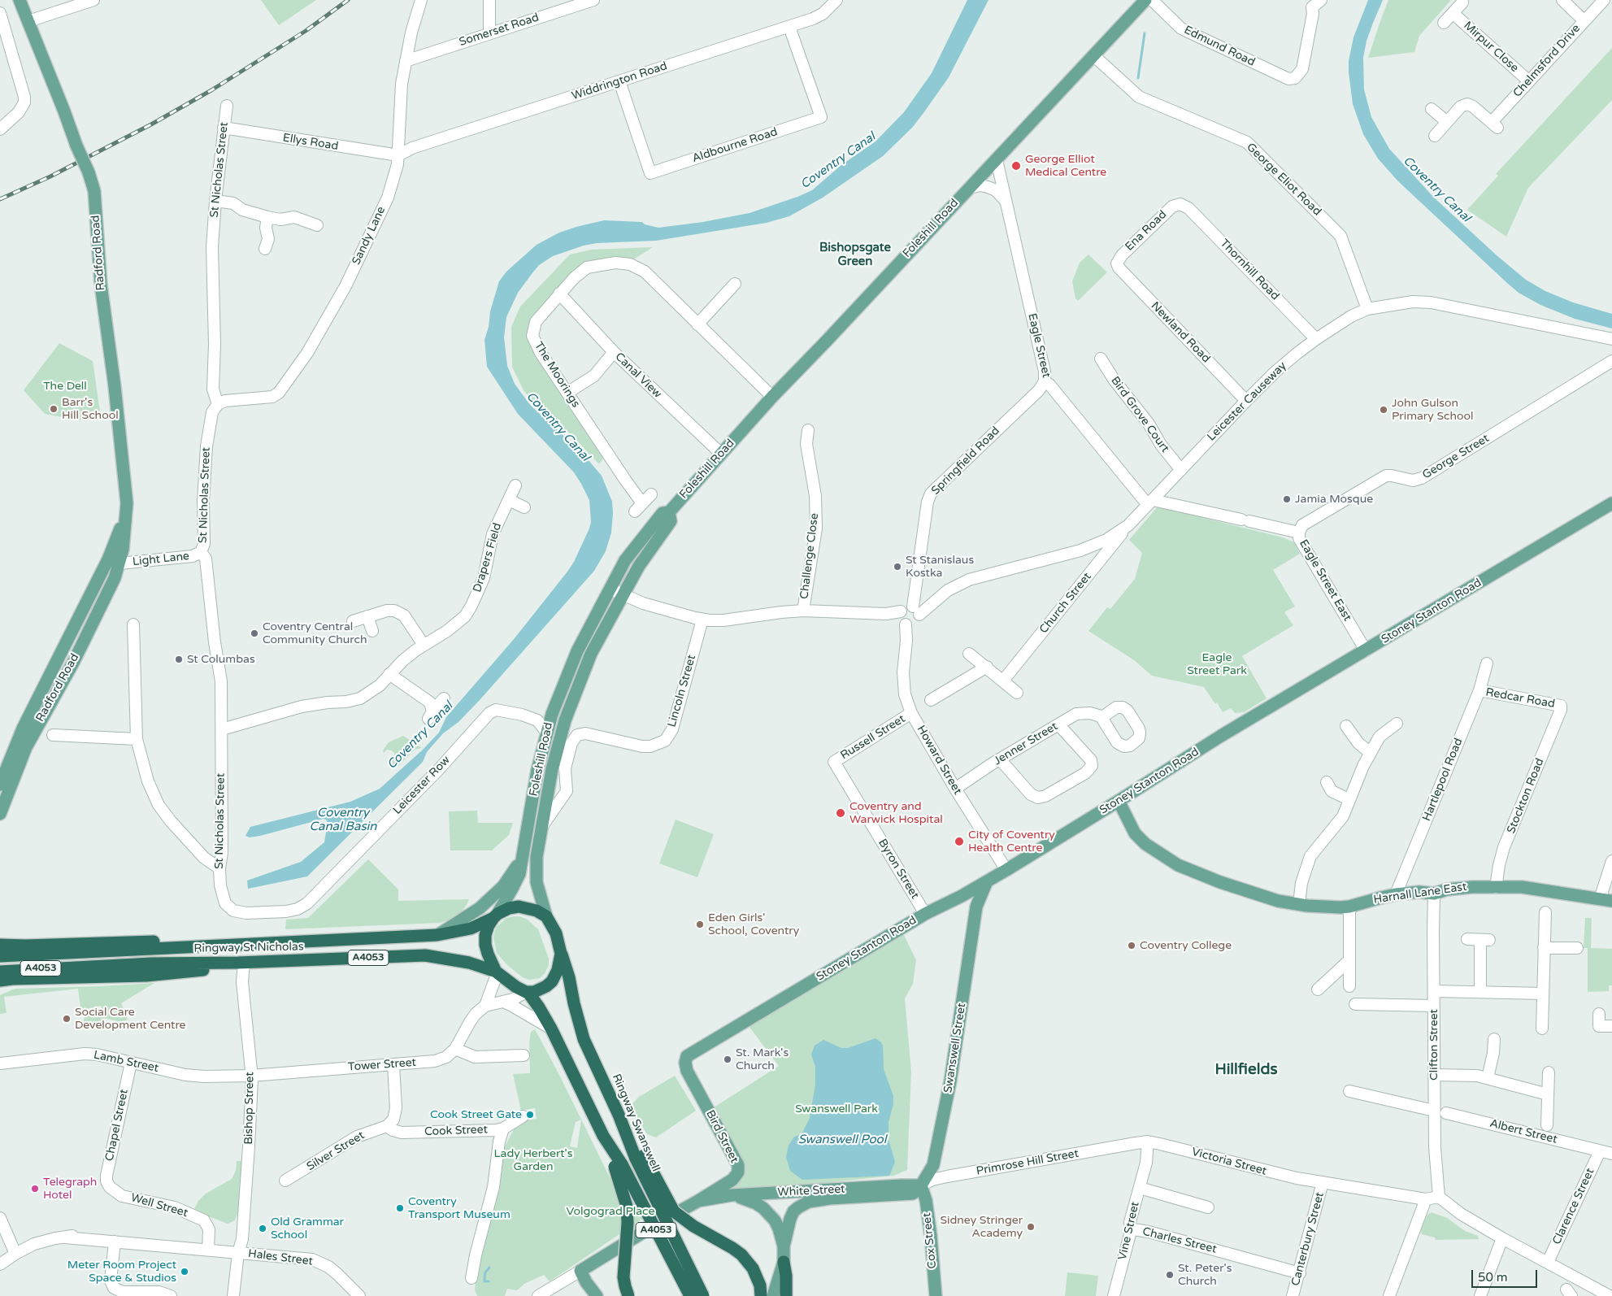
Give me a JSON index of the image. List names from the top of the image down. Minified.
{"streets":{"highway":["Ringway St Nicholas","A4053","Ringway Swanswell"],"main road":["Foleshill Road","Radford Road","Stoney Stanton Road","Harnall Lane East","Swanswell Street","Bird Street","White Street","Cox Street"],"street":["Somerset Road","Edmund Road","Mirpur Close","Chelmsford Drive","Widdrington Road","Ellys Road","Aldbourne Road","St Nicholas Street","George Eliot Road","Ena Road","Sandy Lane","Thornhill Road","Newland Road","Eagle Street","The Moorings","Canal View","Leicester Causeway","Bird Grove Court","George Street","Springfield Road","Challenge Close","Drapers Field","Light Lane","Eagle Street East","Church Street","Lincoln Street","Redcar Road","Russell Street","Jenner Street","Howard Street","Hartlepool Road","Leicester Row","Stockton Road","Byron Street","Clifton Street","Lamb Street","Tower Street","Bishop Street","Chapel Street","Cook Street","Albert Street","Silver Street","Victoria Street","Primrose Hill Street","Well Street","Clarence Street","Vine Street","Canterbury Street","Charles Street","Hales Street"]},"crossings":[["Somerset Road","Sandy Lane"],["Mirpur Close","Chelmsford Drive"],["Widdrington Road","Ellys Road"],["Widdrington Road","Aldbourne Road"],["Widdrington Road","Sandy Lane"],["Ellys Road","St Nicholas Street"],["Ellys Road","Sandy Lane"],["St Nicholas Street","Sandy Lane"],["St Nicholas Street","Drapers Field"],["St Nicholas Street","Light Lane"],["St Nicholas Street","Leicester Row"],["George Eliot Road","Foleshill Road"],["George Eliot Road","Leicester Causeway"],["Foleshill Road","Eagle Street"],["Foleshill Road","The Moorings"],["Foleshill Road","Canal View"],["Foleshill Road","Lincoln Street"],["Foleshill Road","Ringway St Nicholas"],["Foleshill Road","A4053"],["Foleshill Road","Tower Street"],["Foleshill Road","Ringway Swanswell"],["Ena Road","Thornhill Road"],["Ena Road","Newland Road"],["Radford Road","Light Lane"],["Thornhill Road","Leicester Causeway"],["Newland Road","Leicester Causeway"],["Eagle Street","Leicester Causeway"],["Eagle Street","Springfield Road"],["Eagle Street","Eagle Street East"],["The Moorings","Canal View"],["Leicester Causeway","Bird Grove Court"],["Leicester Causeway","Springfield Road"],["Leicester Causeway","Eagle Street East"],["Leicester Causeway","Church Street"],["George Street","Eagle Street East"],["Eagle Street East","Stoney Stanton Road"],["Stoney Stanton Road","Howard Street"],["Stoney Stanton Road","Byron Street"],["Stoney Stanton Road","Harnall Lane East"],["Stoney Stanton Road","Swanswell Street"],["Stoney Stanton Road","Bird Street"],["Redcar Road","Hartlepool Road"],["Redcar Road","Stockton Road"],["Russell Street","Howard Street"],["Russell Street","Byron Street"],["Jenner Street","Howard Street"],["Hartlepool Road","Harnall Lane East"],["Stockton Road","Harnall Lane East"],["Harnall Lane East","Clifton Street"],["Ringway St Nicholas","A4053"],["Ringway St Nicholas","Tower Street"],["Ringway St Nicholas","Bishop Street"],["Ringway St Nicholas","Ringway Swanswell"],["A4053","Tower Street"],["A4053","Ringway Swanswell"],["Swanswell Street","Primrose Hill Street"],["Swanswell Street","White Street"],["Swanswell Street","Cox Street"],["Lamb Street","Tower Street"],["Lamb Street","Bishop Street"],["Lamb Street","Chapel Street"],["Tower Street","Bishop Street"],["Tower Street","Ringway Swanswell"],["Bishop Street","Hales Street"],["Chapel Street","Well Street"],["Cook Street","Silver Street"],["Albert Street","Clarence Street"],["Bird Street","White Street"],["Victoria Street","Primrose Hill Street"],["Victoria Street","Vine Street"],["Victoria Street","Canterbury Street"],["Primrose Hill Street","White Street"],["Primrose Hill Street","Cox Street"],["White Street","Cox Street"],["Well Street","Hales Street"],["Vine Street","Charles Street"],["Canterbury Street","Charles Street"]],"districts":["Bishopsgate Green","Hillfields"],"water":["Coventry Canal","Coventry Canal Basin","Swanswell Pool"],"parks":["The Dell","Eagle Street Park","Swanswell Park","Lady Herbert's Garden","Volgograd Place"],"places":["George Elliot Medical Centre","Barr's Hill School","John Gulson Primary School","Jamia Mosque","St Stanislaus Kostka","Coventry Central Community Church","St Columbas","Coventry and Warwick Hospital","City of Coventry Health Centre","Eden Girls' School, Coventry","Coventry College","Social Care Development Centre","St. Mark's Church","Cook Street Gate","Telegraph Hotel","Coventry Transport Museum","Sidney Stringer Academy","Old Grammar School","Meter Room Project Space & Studios","St. Peter's Church"],"scale_bar":"50 m"}
